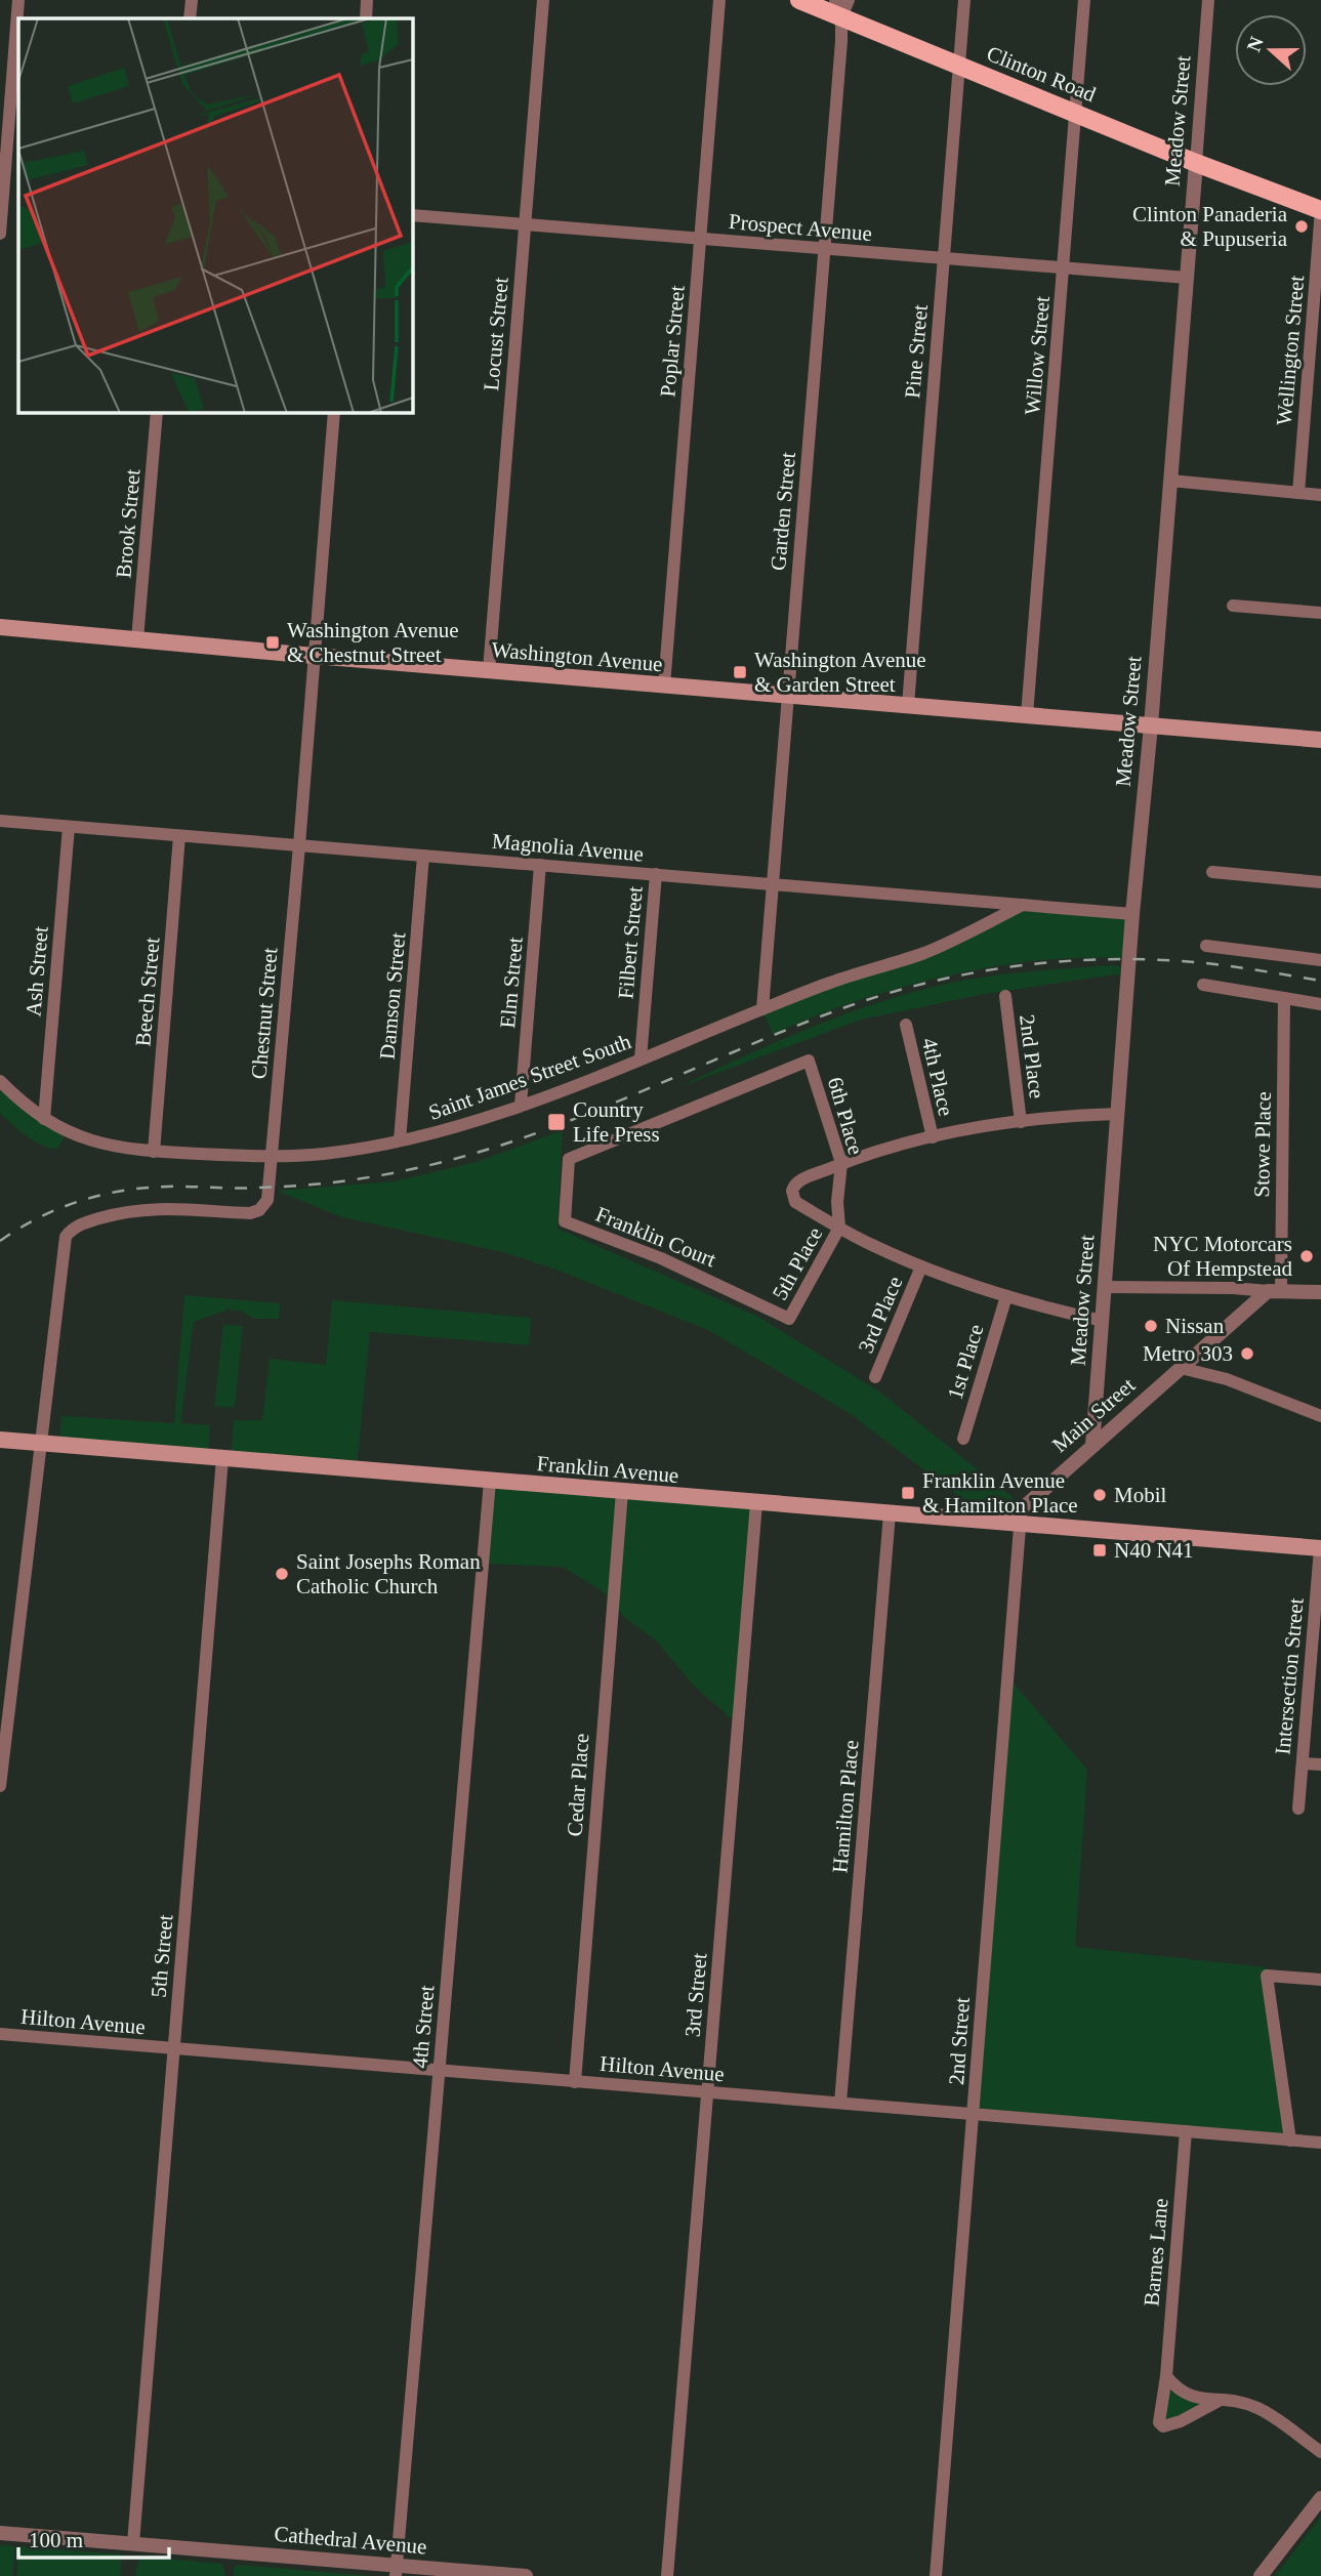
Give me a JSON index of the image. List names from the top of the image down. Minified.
{"streets":{"main road":["Clinton Road","Washington Avenue","Franklin Avenue"],"street":["Meadow Street","Prospect Avenue","Locust Street","Poplar Street","Wellington Street","Pine Street","Willow Street","Garden Street","Brook Street","Magnolia Avenue","Filbert Street","Ash Street","Elm Street","Beech Street","Damson Street","Chestnut Street","2nd Place","Saint James Street South","4th Place","6th Place","Stowe Place","Franklin Court","5th Place","3rd Place","1st Place","Main Street","Intersection Street","Cedar Place","Hamilton Place","5th Street","3rd Street","Hilton Avenue","4th Street","2nd Street","Barnes Lane","Cathedral Avenue"]},"crossings":[["Clinton Road","Meadow Street"],["Clinton Road","Wellington Street"],["Clinton Road","Pine Street"],["Clinton Road","Willow Street"],["Clinton Road","Garden Street"],["Meadow Street","Prospect Avenue"],["Meadow Street","Washington Avenue"],["Meadow Street","Magnolia Avenue"],["Meadow Street","Main Street"],["Prospect Avenue","Locust Street"],["Prospect Avenue","Poplar Street"],["Prospect Avenue","Pine Street"],["Prospect Avenue","Willow Street"],["Prospect Avenue","Garden Street"],["Locust Street","Washington Avenue"],["Poplar Street","Washington Avenue"],["Pine Street","Washington Avenue"],["Willow Street","Washington Avenue"],["Garden Street","Washington Avenue"],["Garden Street","Magnolia Avenue"],["Garden Street","Saint James Street South"],["Brook Street","Washington Avenue"],["Washington Avenue","Chestnut Street"],["Magnolia Avenue","Filbert Street"],["Magnolia Avenue","Ash Street"],["Magnolia Avenue","Elm Street"],["Magnolia Avenue","Beech Street"],["Magnolia Avenue","Damson Street"],["Magnolia Avenue","Chestnut Street"],["Magnolia Avenue","Saint James Street South"],["Filbert Street","Saint James Street South"],["Ash Street","Saint James Street South"],["Elm Street","Saint James Street South"],["Beech Street","Saint James Street South"],["Damson Street","Saint James Street South"],["Chestnut Street","Saint James Street South"],["Chestnut Street","Franklin Avenue"],["6th Place","Franklin Court"],["6th Place","5th Place"],["Stowe Place","Main Street"],["Franklin Court","5th Place"],["Main Street","Franklin Avenue"],["Main Street","2nd Street"],["Franklin Avenue","Intersection Street"],["Franklin Avenue","Cedar Place"],["Franklin Avenue","Hamilton Place"],["Franklin Avenue","5th Street"],["Franklin Avenue","3rd Street"],["Franklin Avenue","4th Street"],["Franklin Avenue","2nd Street"],["Cedar Place","Hilton Avenue"],["Hamilton Place","Hilton Avenue"],["5th Street","Hilton Avenue"],["5th Street","Cathedral Avenue"],["3rd Street","Hilton Avenue"],["Hilton Avenue","4th Street"],["Hilton Avenue","2nd Street"],["Hilton Avenue","Barnes Lane"],["4th Street","Cathedral Avenue"]],"places":{"other":["Clinton Panaderia & Pupuseria","NYC Motorcars Of Hempstead","Nissan","Metro 303","Mobil","Saint Josephs Roman Catholic Church"],"transit":["Washington Avenue & Chestnut Street","Washington Avenue & Garden Street","Country Life Press","Franklin Avenue & Hamilton Place","N40 N41"]},"scale_bar":"100 m","north":"left"}
